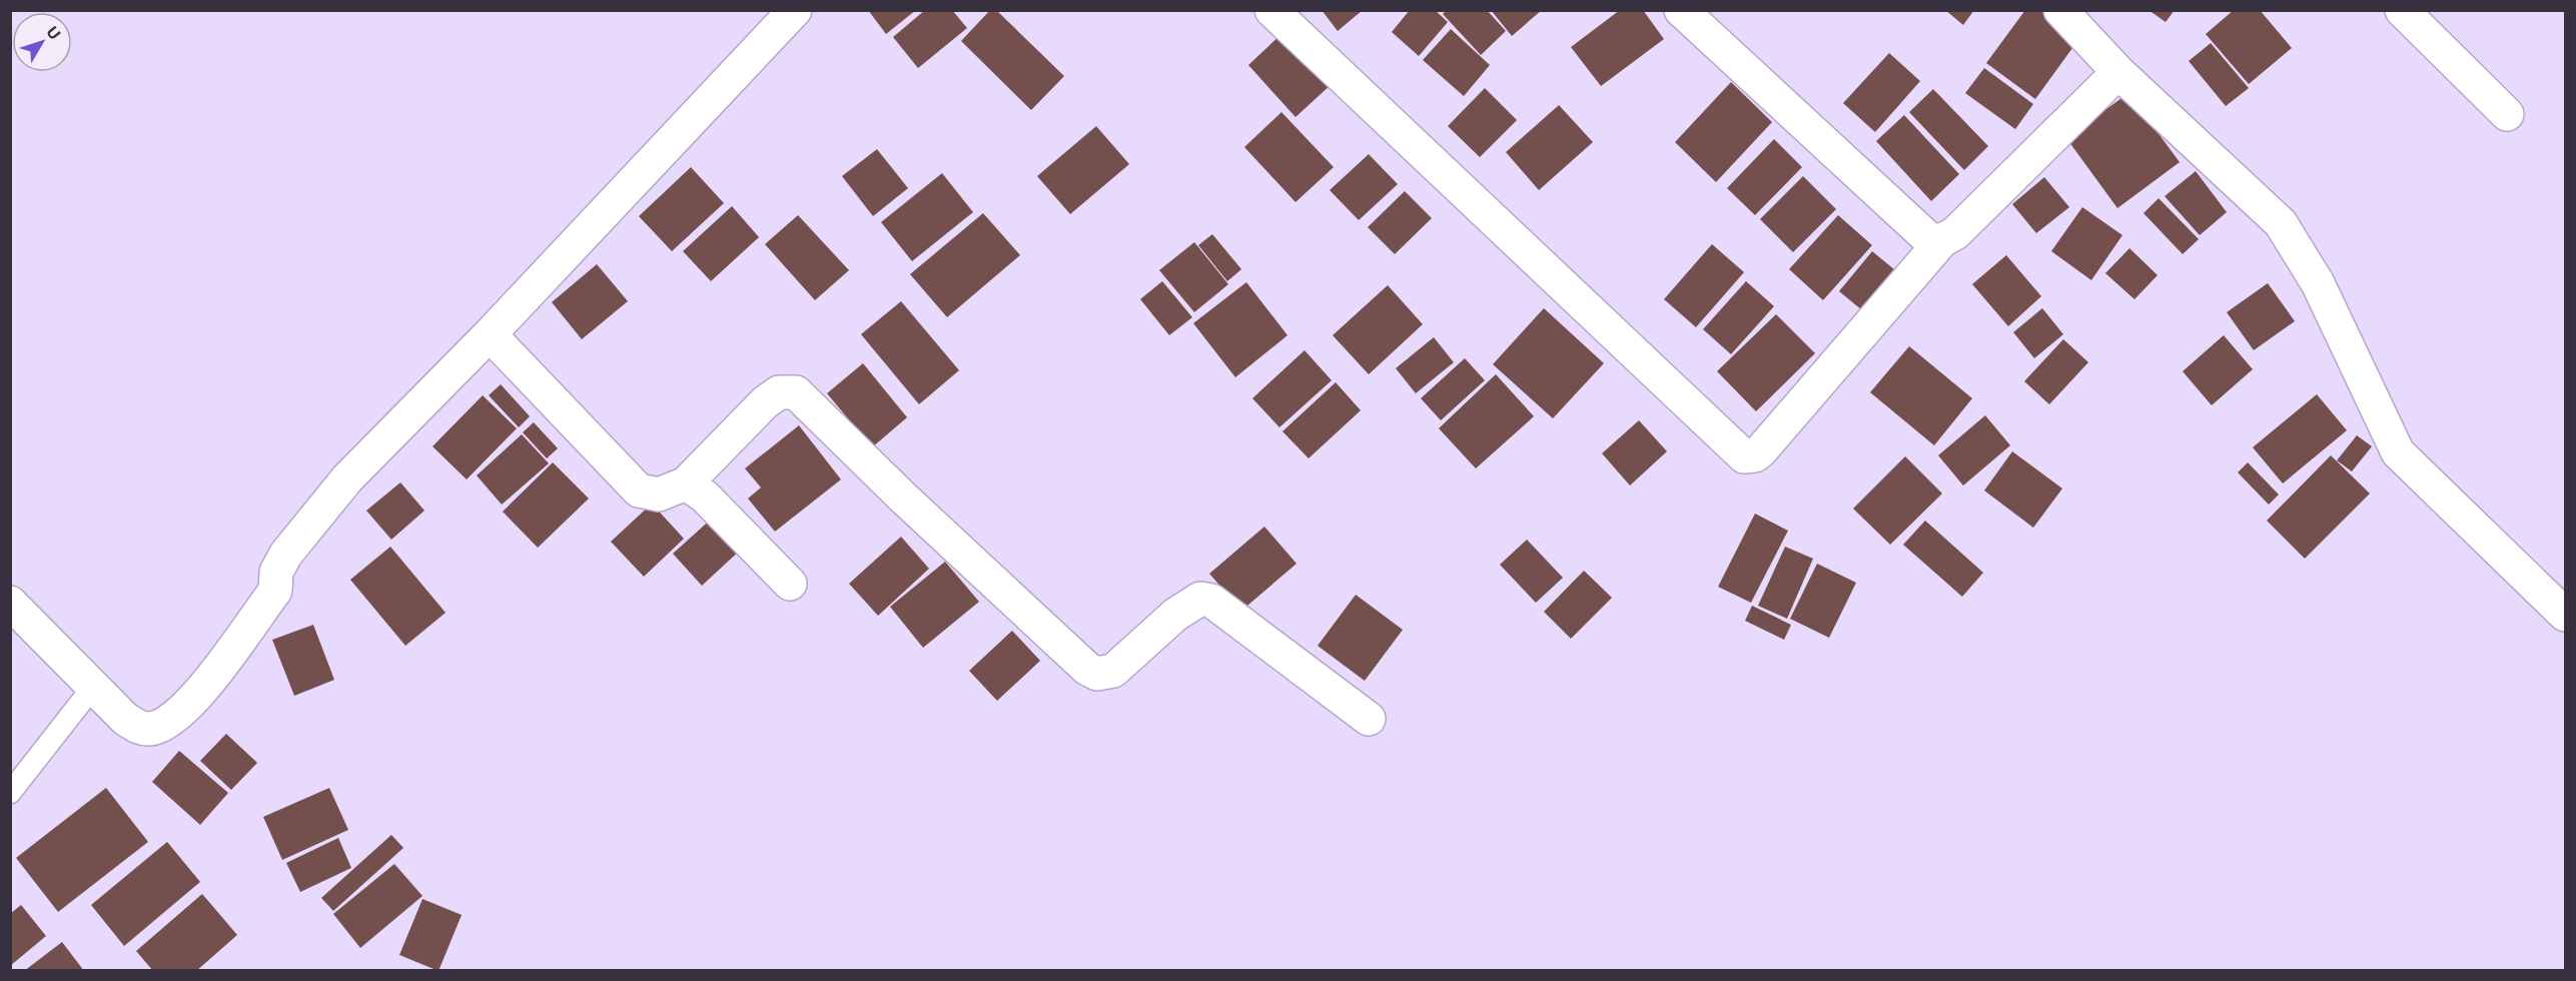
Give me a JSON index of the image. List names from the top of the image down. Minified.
{"north":"top right"}
